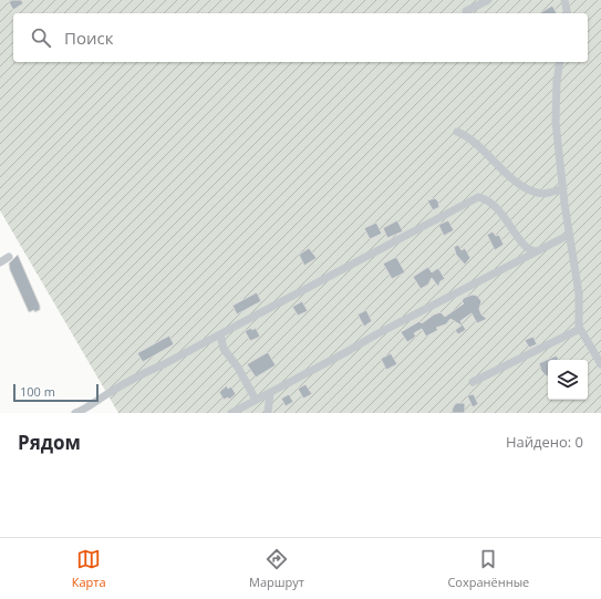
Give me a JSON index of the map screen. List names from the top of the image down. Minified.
{"scale_bar":"100 m","page":{"search":"Поиск","scale":"100 m","heading":["Рядом","Найдено: 0"],"nav":["Карта","Маршрут","Сохранённые"]}}
